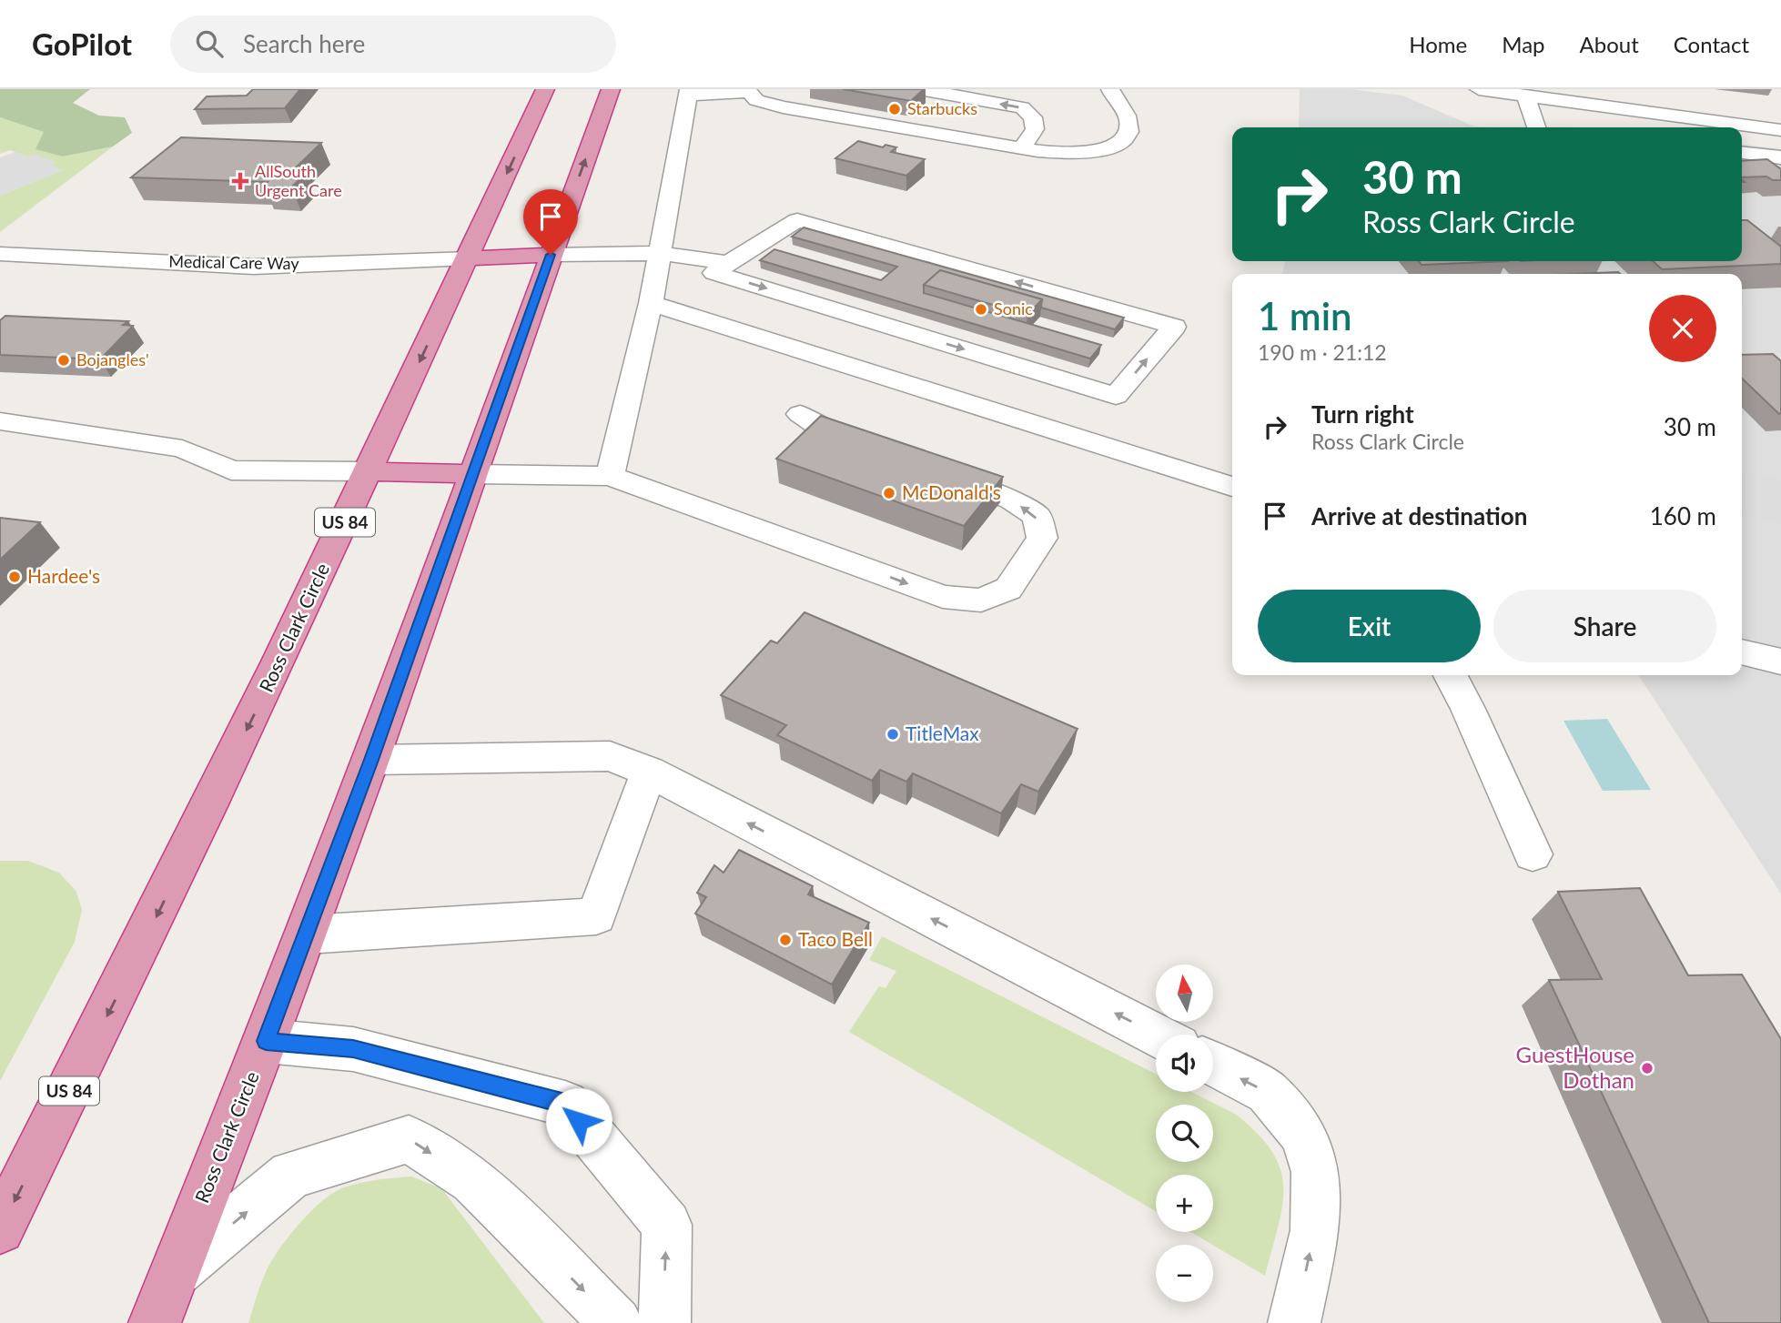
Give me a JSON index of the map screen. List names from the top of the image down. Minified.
{"streets":{"highway":["US 84","Ross Clark Circle"],"street":["Medical Care Way"]},"crossings":[["Medical Care Way","Ross Clark Circle"]],"places":{"other":["Starbucks","Sonic","Bojangles'","McDonald's","Hardee's","TitleMax","Taco Bell","GuestHouse Dothan"],"health":["AllSouth Urgent Care"]},"north":"top","page":{"header":"GoPilot","search":"Search here","nav":["Home","Map","About","Contact"],"turn":["30 m","Ross Clark Circle"],"heading":["1 min","190 m · 21:12"],"list":[{"name":"Turn right","note":"Ross Clark Circle","value":"30 m"},{"name":"Arrive at destination","value":"160 m"}],"buttons":["Exit","Share"],"map_buttons":["+","−"]}}
